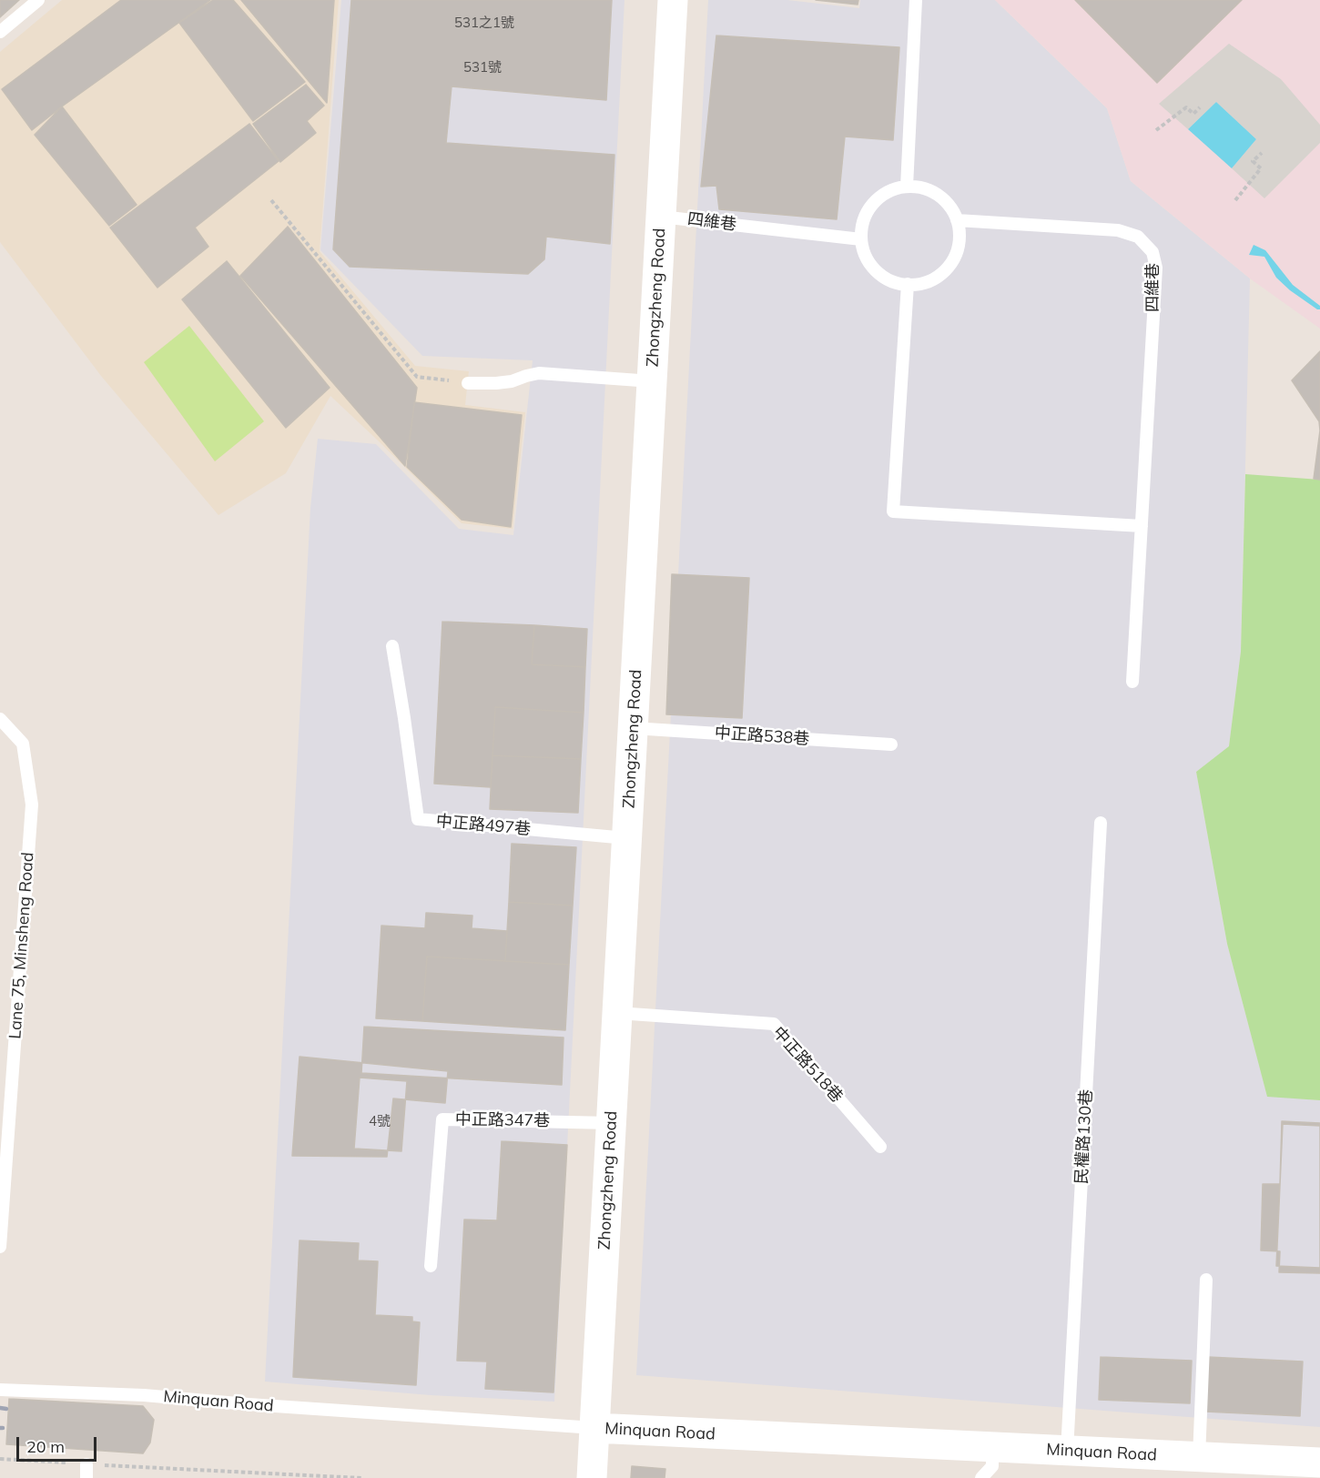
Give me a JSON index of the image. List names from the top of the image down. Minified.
{"streets":{"street":["Zhongzheng Road","Minquan Road"],"lane":["四維巷","中正路538巷","中正路497巷","Lane 75, Minsheng Road","中正路518巷","中正路347巷","民權路130巷"]},"crossings":[["四維巷","Zhongzheng Road"],["Zhongzheng Road","中正路538巷"],["Zhongzheng Road","中正路497巷"],["Zhongzheng Road","中正路518巷"],["Zhongzheng Road","中正路347巷"],["Zhongzheng Road","Minquan Road"],["民權路130巷","Minquan Road"]],"house_numbers":["531之1號","531號","4號"],"scale_bar":"20 m"}
